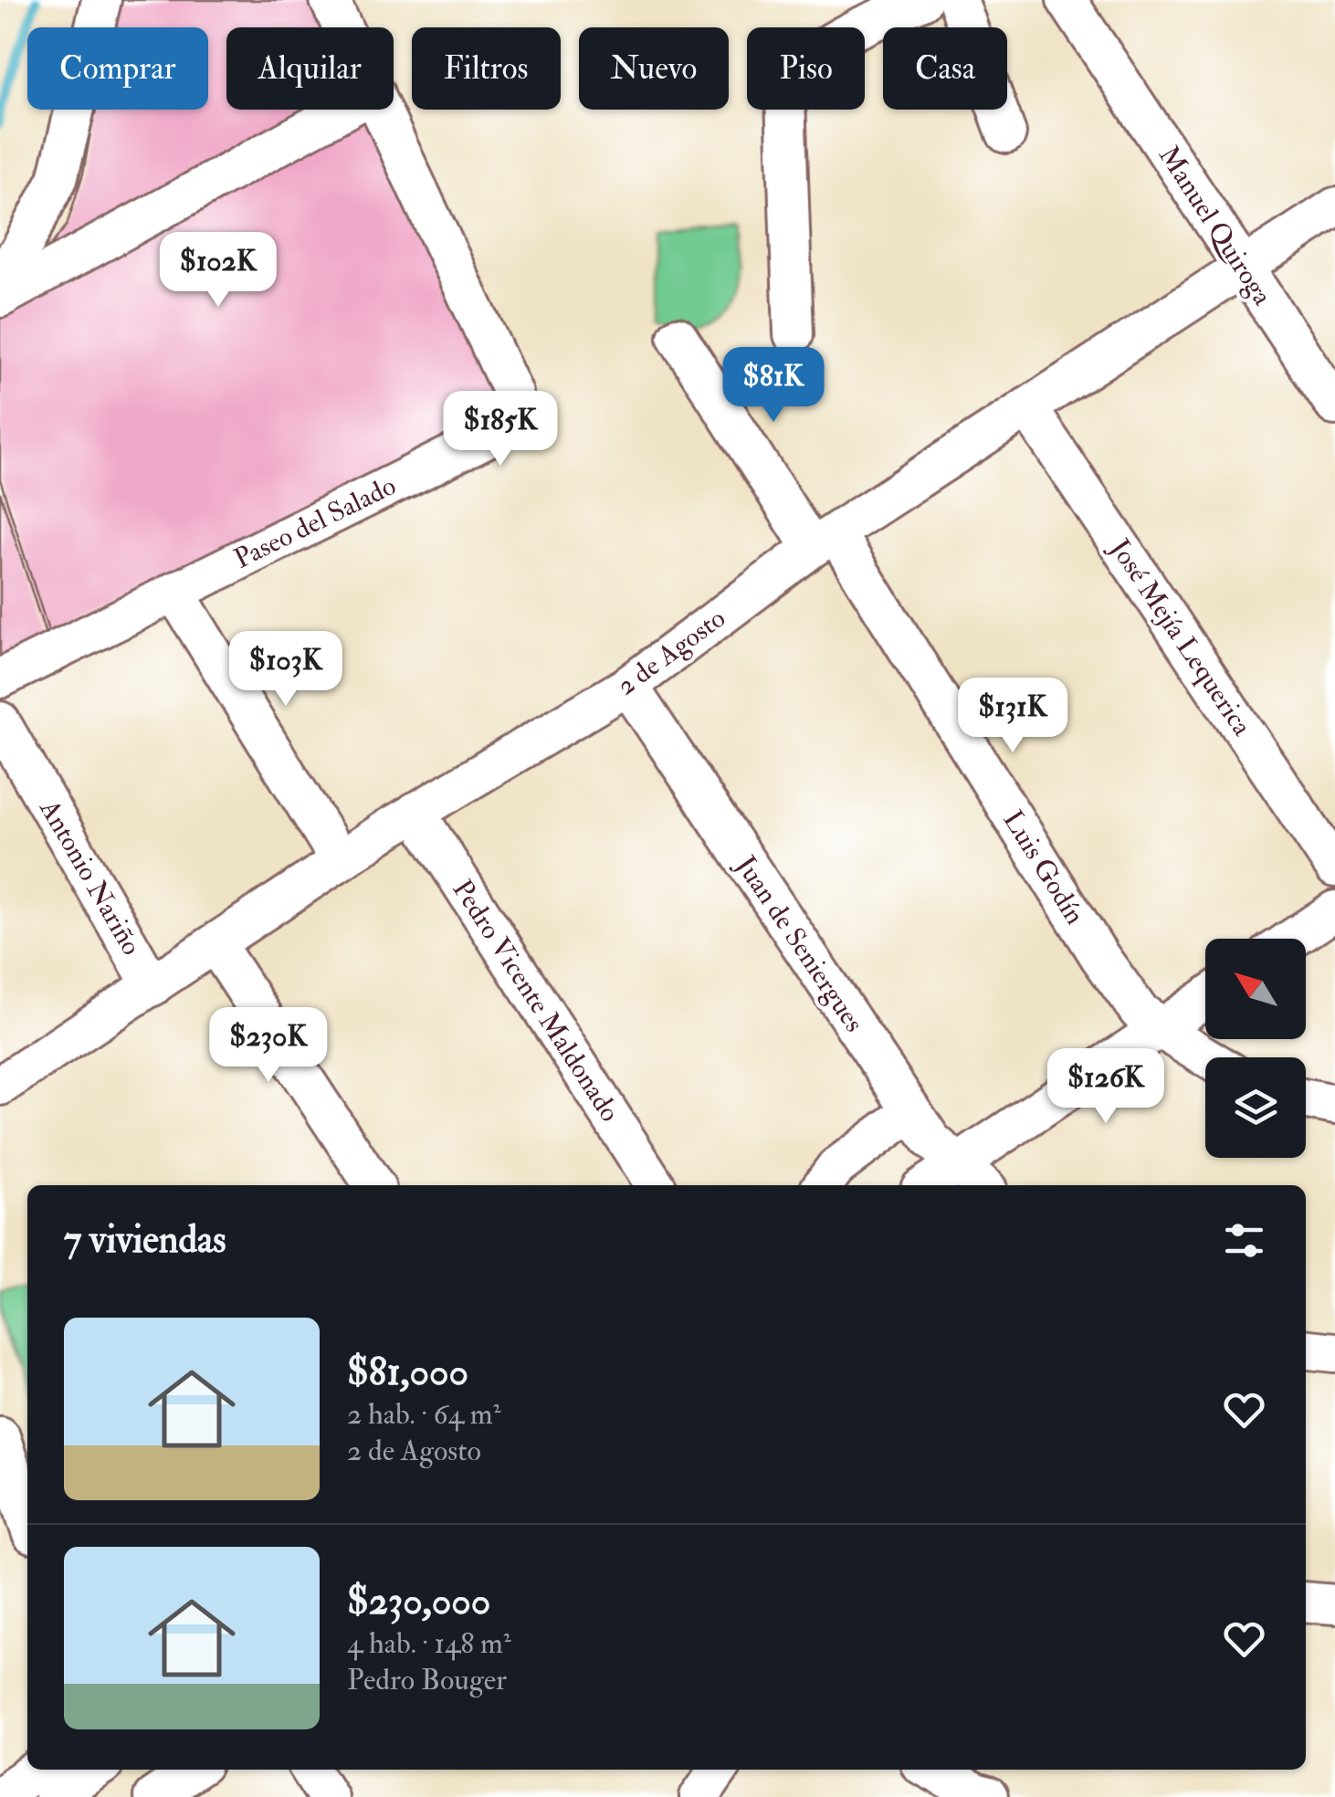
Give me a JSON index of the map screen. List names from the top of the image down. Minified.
{"streets":{"street":["Manuel Quiroga","Paseo del Salado","José Mejía Lequerica","2 de Agosto","Luis Godín","Antonio Nariño","Juan de Seniergues","Pedro Vicente Maldonado"]},"crossings":[["Manuel Quiroga","2 de Agosto"],["José Mejía Lequerica","2 de Agosto"],["2 de Agosto","Luis Godín"],["2 de Agosto","Antonio Nariño"],["2 de Agosto","Juan de Seniergues"],["2 de Agosto","Pedro Vicente Maldonado"]],"north":"top left","page":{"chip":["Comprar","Alquilar","Filtros","Nuevo","Piso","Casa"],"price":["$102K","$81K","$185K","$103K","$131K","$230K","$126K"],"heading":"7 viviendas","list":[{"name":"$81,000","note":"2 hab. · 64 m² · 2 de Agosto"},{"name":"$230,000","note":"4 hab. · 148 m² · Pedro Bouger"}]}}
